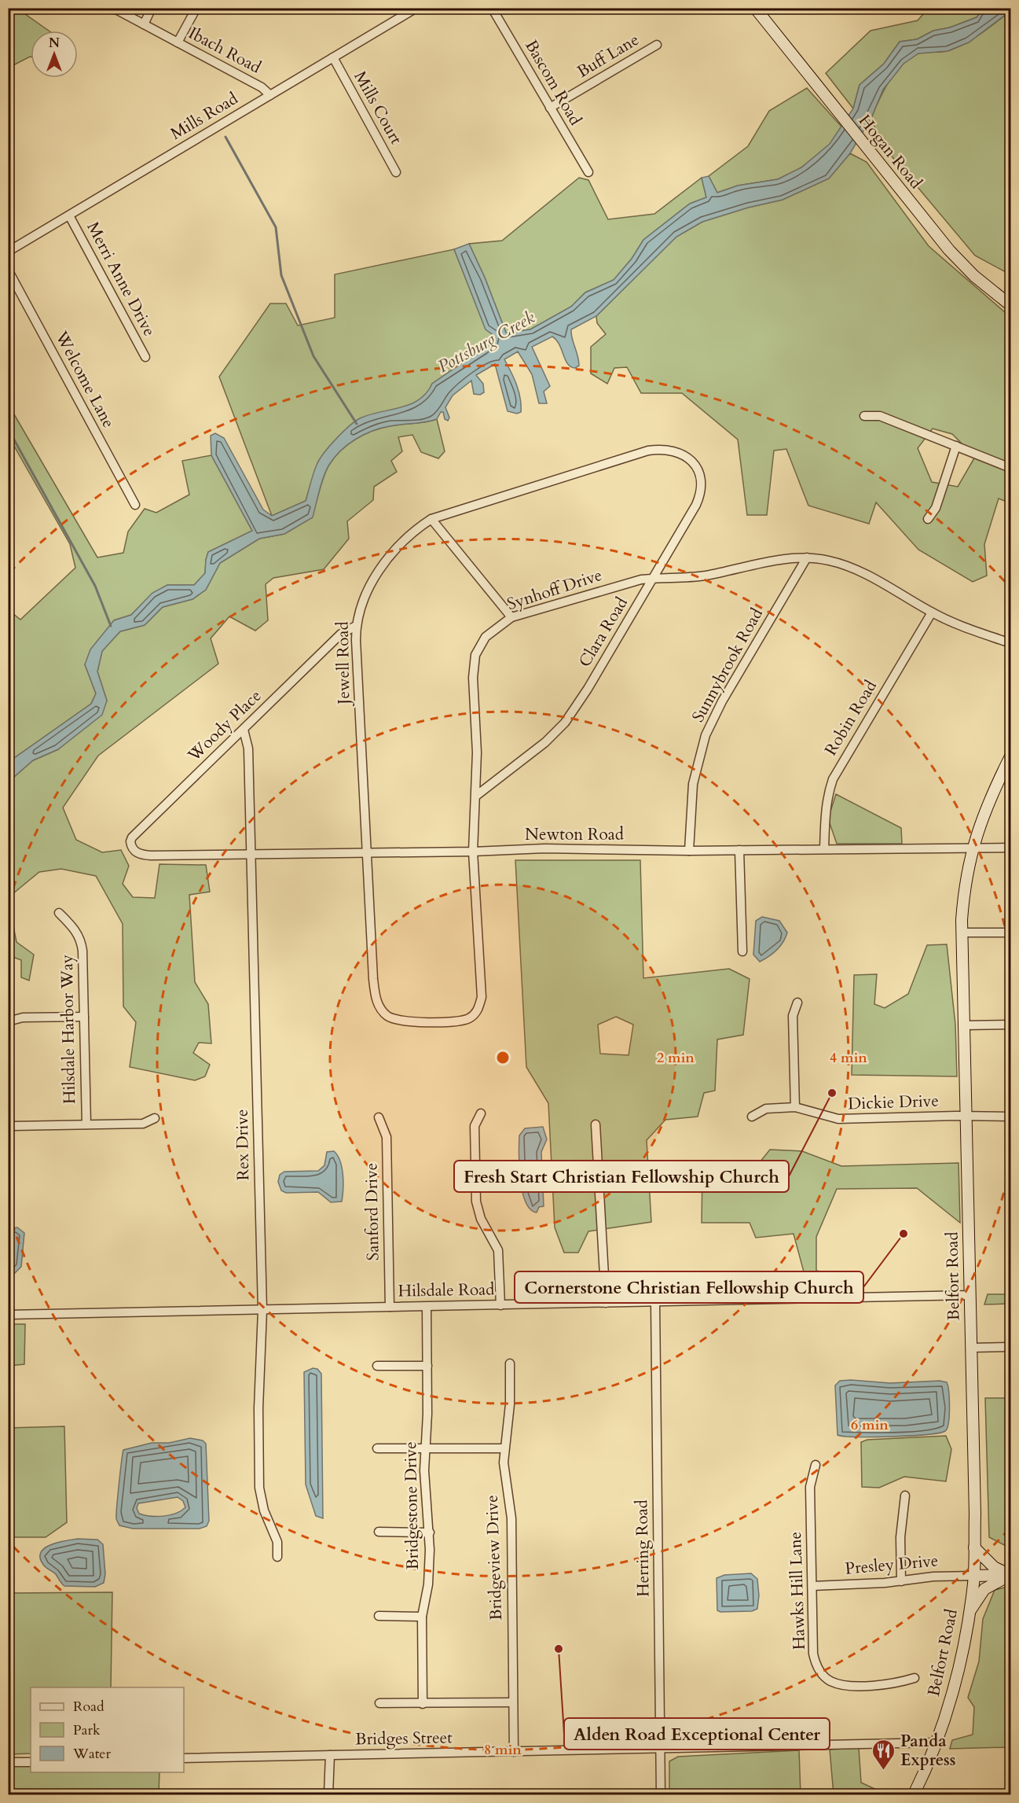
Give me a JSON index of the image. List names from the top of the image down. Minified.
{"streets":{"street":["Ibach Road","Buff Lane","Bascom Road","Mills Court","Mills Road","Hogan Road","Merri Anne Drive","Welcome Lane","Synhoff Drive","Clara Road","Jewell Road","Sunnybrook Road","Robin Road","Woody Place","Newton Road","Hilsdale Harbor Way","Dickie Drive","Rex Drive","Sanford Drive","Belfort Road","Hilsdale Road","Bridgestone Drive","Herring Road","Bridgeview Drive","Presley Drive","Hawks Hill Lane","Bridges Street"]},"crossings":[["Ibach Road","Mills Road"],["Buff Lane","Bascom Road"],["Mills Court","Mills Road"],["Mills Road","Merri Anne Drive"],["Synhoff Drive","Clara Road"],["Synhoff Drive","Jewell Road"],["Synhoff Drive","Sunnybrook Road"],["Synhoff Drive","Robin Road"],["Synhoff Drive","Newton Road"],["Clara Road","Jewell Road"],["Jewell Road","Woody Place"],["Jewell Road","Newton Road"],["Sunnybrook Road","Newton Road"],["Robin Road","Newton Road"],["Woody Place","Newton Road"],["Woody Place","Rex Drive"],["Newton Road","Rex Drive"],["Newton Road","Belfort Road"],["Dickie Drive","Belfort Road"],["Rex Drive","Hilsdale Road"],["Sanford Drive","Hilsdale Road"],["Belfort Road","Hilsdale Road"],["Belfort Road","Presley Drive"],["Belfort Road","Bridges Street"],["Hilsdale Road","Bridgestone Drive"],["Hilsdale Road","Herring Road"],["Herring Road","Bridges Street"],["Bridgeview Drive","Bridges Street"],["Presley Drive","Hawks Hill Lane"]],"water":["Pottsburg Creek"],"places":{"other":["Fresh Start Christian Fellowship Church","Cornerstone Christian Fellowship Church","Alden Road Exceptional Center"],"restaurant":["Panda Express"]},"legend":["Road","Park","Water"],"north":"top","rings":["2 min","4 min","6 min","8 min"]}
